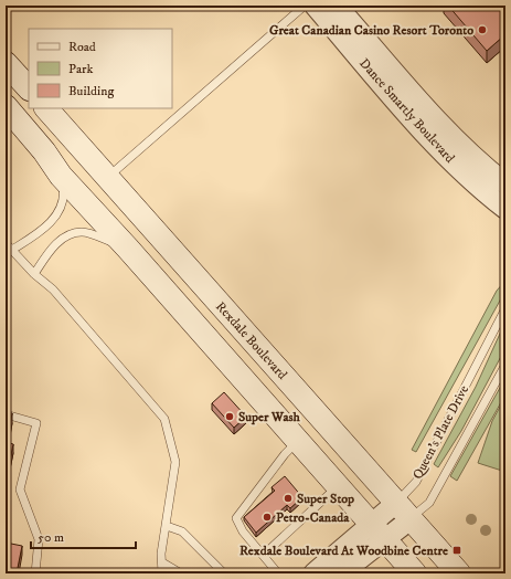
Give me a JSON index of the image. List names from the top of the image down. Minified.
{"streets":{"main road":["Rexdale Boulevard"],"street":["Dance Smartly Boulevard","Queen's Plate Drive"]},"crossings":[["Rexdale Boulevard","Queen's Plate Drive"]],"places":{"other":["Great Canadian Casino Resort Toronto","Super Wash","Super Stop","Petro-Canada"],"transit":["Rexdale Boulevard At Woodbine Centre"]},"legend":["Road","Park","Building"],"scale_bar":"50 m"}
